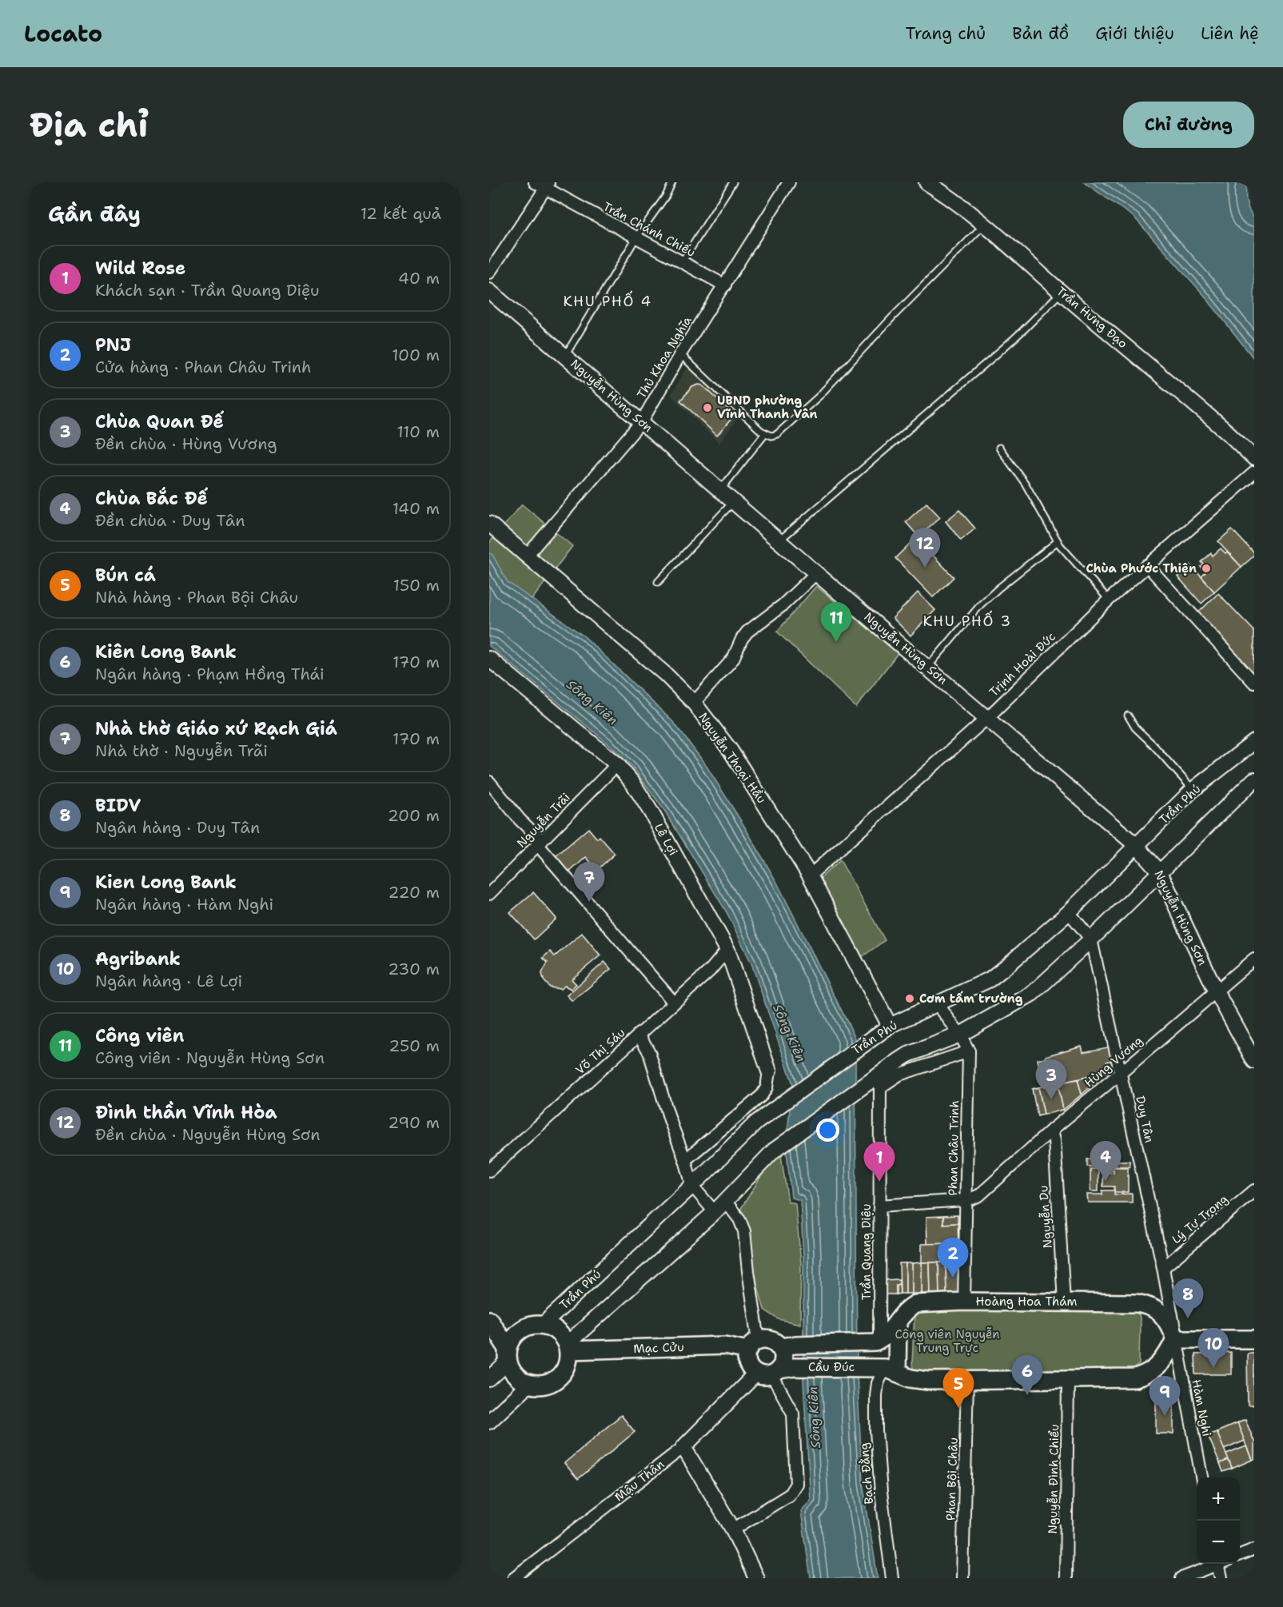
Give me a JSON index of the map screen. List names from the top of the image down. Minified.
{"streets":{"main road":["Trần Phú","Hoàng Hoa Thám","Mạc Cửu","Cầu Đúc"],"street":["Trần Chánh Chiếu","Trần Hưng Đạo","Thủ Khoa Nghĩa","Nguyễn Hùng Sơn","Trịnh Hoài Đức","Nguyễn Thoại Hầu","Nguyễn Trãi","Lê Lợi","Võ Thị Sáu","Hùng Vương","Duy Tân","Phan Châu Trinh","Nguyễn Du","Lý Tự Trọng","Trần Quang Diệu","Hàm Nghi","Bạch Đằng","Phan Bội Châu","Nguyễn Đình Chiểu","Mậu Thân"]},"crossings":[["Trần Chánh Chiếu","Thủ Khoa Nghĩa"],["Thủ Khoa Nghĩa","Nguyễn Hùng Sơn"],["Thủ Khoa Nghĩa","Nguyễn Thoại Hầu"],["Nguyễn Hùng Sơn","Trịnh Hoài Đức"],["Nguyễn Hùng Sơn","Trần Phú"],["Nguyễn Hùng Sơn","Hùng Vương"],["Trịnh Hoài Đức","Nguyễn Thoại Hầu"],["Nguyễn Thoại Hầu","Trần Phú"],["Trần Phú","Duy Tân"],["Trần Phú","Phan Châu Trinh"],["Trần Phú","Mạc Cửu"],["Nguyễn Trãi","Lê Lợi"],["Lê Lợi","Võ Thị Sáu"],["Hùng Vương","Duy Tân"],["Hùng Vương","Phan Châu Trinh"],["Hùng Vương","Nguyễn Du"],["Hùng Vương","Trần Quang Diệu"],["Duy Tân","Lý Tự Trọng"],["Duy Tân","Hoàng Hoa Thám"],["Duy Tân","Cầu Đúc"],["Duy Tân","Hàm Nghi"],["Phan Châu Trinh","Trần Quang Diệu"],["Phan Châu Trinh","Hoàng Hoa Thám"],["Nguyễn Du","Hoàng Hoa Thám"],["Trần Quang Diệu","Hoàng Hoa Thám"],["Trần Quang Diệu","Cầu Đúc"],["Hoàng Hoa Thám","Cầu Đúc"],["Hoàng Hoa Thám","Hàm Nghi"],["Mạc Cửu","Cầu Đúc"],["Cầu Đúc","Hàm Nghi"],["Cầu Đúc","Bạch Đằng"],["Cầu Đúc","Phan Bội Châu"],["Cầu Đúc","Nguyễn Đình Chiểu"],["Cầu Đúc","Mậu Thân"]],"districts":["KHU PHỐ 4","KHU PHỐ 3"],"water":["Sông Kiên"],"parks":["Công viên Nguyễn Trung Trực"],"places":["UBND phường Vĩnh Thanh Vân","Chùa Phước Thiện","Cơm tấm trường"],"page":{"header":"Locato","nav":["Trang chủ","Bản đồ","Giới thiệu","Liên hệ"],"buttons":"Chỉ đường","title":"Địa chỉ","heading":["Gần đây","12 kết quả"],"list":[{"mark":"1","name":"Wild Rose","note":"Khách sạn · Trần Quang Diệu","value":"40 m"},{"mark":"2","name":"PNJ","note":"Cửa hàng · Phan Châu Trinh","value":"100 m"},{"mark":"3","name":"Chùa Quan Đế","note":"Đền chùa · Hùng Vương","value":"110 m"},{"mark":"4","name":"Chùa Bắc Đế","note":"Đền chùa · Duy Tân","value":"140 m"},{"mark":"5","name":"Bún cá","note":"Nhà hàng · Phan Bội Châu","value":"150 m"},{"mark":"6","name":"Kiên Long Bank","note":"Ngân hàng · Phạm Hồng Thái","value":"170 m"},{"mark":"7","name":"Nhà thờ Giáo xứ Rạch Giá","note":"Nhà thờ · Nguyễn Trãi","value":"170 m"},{"mark":"8","name":"BIDV","note":"Ngân hàng · Duy Tân","value":"200 m"},{"mark":"9","name":"Kien Long Bank","note":"Ngân hàng · Hàm Nghi","value":"220 m"},{"mark":"10","name":"Agribank","note":"Ngân hàng · Lê Lợi","value":"230 m"},{"mark":"11","name":"Công viên","note":"Công viên · Nguyễn Hùng Sơn","value":"250 m"},{"mark":"12","name":"Đình thần Vĩnh Hòa","note":"Đền chùa · Nguyễn Hùng Sơn","value":"290 m"}],"pins":["12","11","7","3","4","1","2","8","10","6","5","9"],"map_buttons":["+","−"]}}
